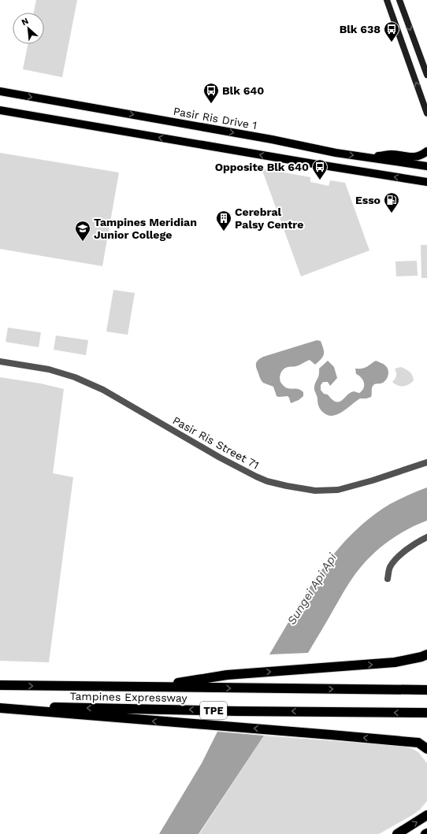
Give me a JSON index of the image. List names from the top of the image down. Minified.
{"streets":{"highway":["Tampines Expressway","TPE"],"main road":["Pasir Ris Drive 1"],"street":["Pasir Ris Street 71"]},"water":["Sungei Api Api"],"places":{"bus stop":["Blk 638","Blk 640","Opposite Blk 640"],"fuel station":["Esso"],"building":["Cerebral Palsy Centre"],"school or university":["Tampines Meridian Junior College"]},"north":"top left"}
